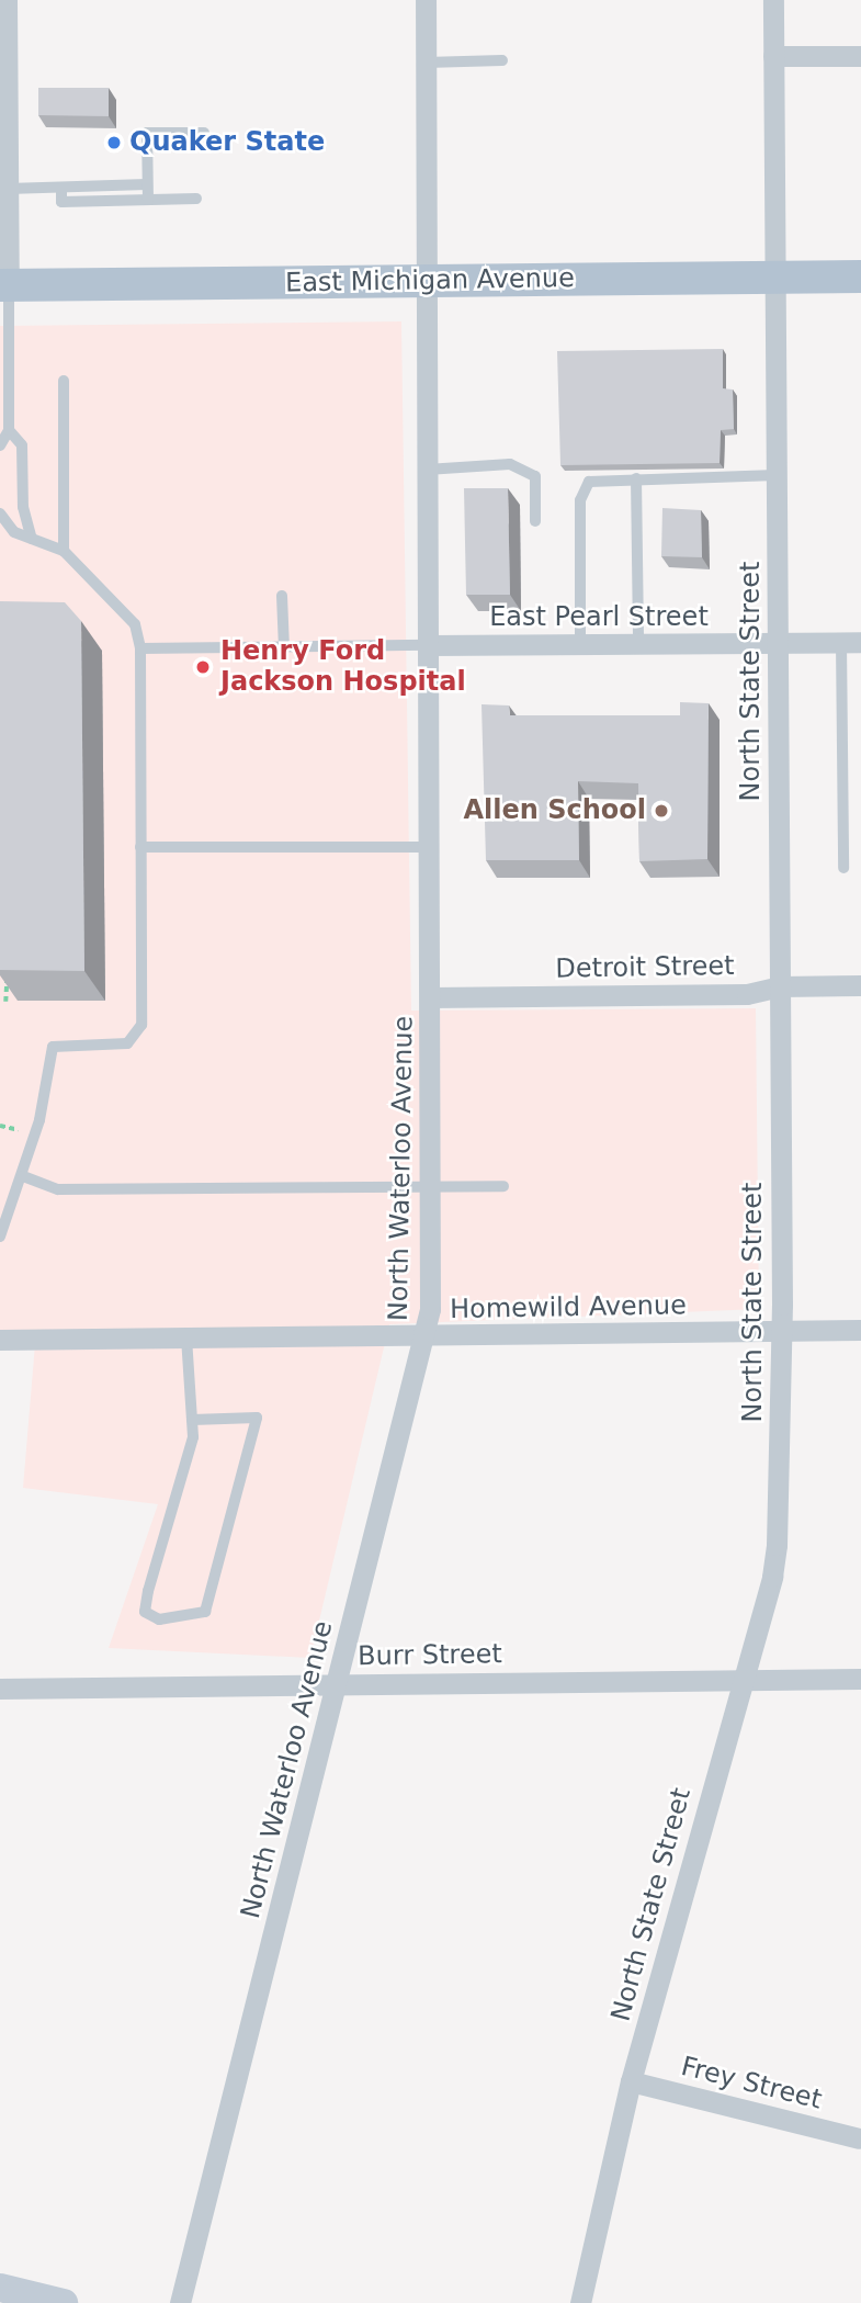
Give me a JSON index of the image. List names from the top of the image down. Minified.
{"streets":{"main road":["East Michigan Avenue"],"street":["East Pearl Street","North State Street","Detroit Street","North Waterloo Avenue","Homewild Avenue","Burr Street","Frey Street"]},"crossings":[["East Michigan Avenue","North State Street"],["East Michigan Avenue","North Waterloo Avenue"],["East Pearl Street","North State Street"],["East Pearl Street","North Waterloo Avenue"],["North State Street","Detroit Street"],["North State Street","Homewild Avenue"],["North State Street","Burr Street"],["North State Street","Frey Street"],["Detroit Street","North Waterloo Avenue"],["North Waterloo Avenue","Homewild Avenue"],["North Waterloo Avenue","Burr Street"]],"places":["Quaker State","Henry Ford Jackson Hospital","Allen School"]}
